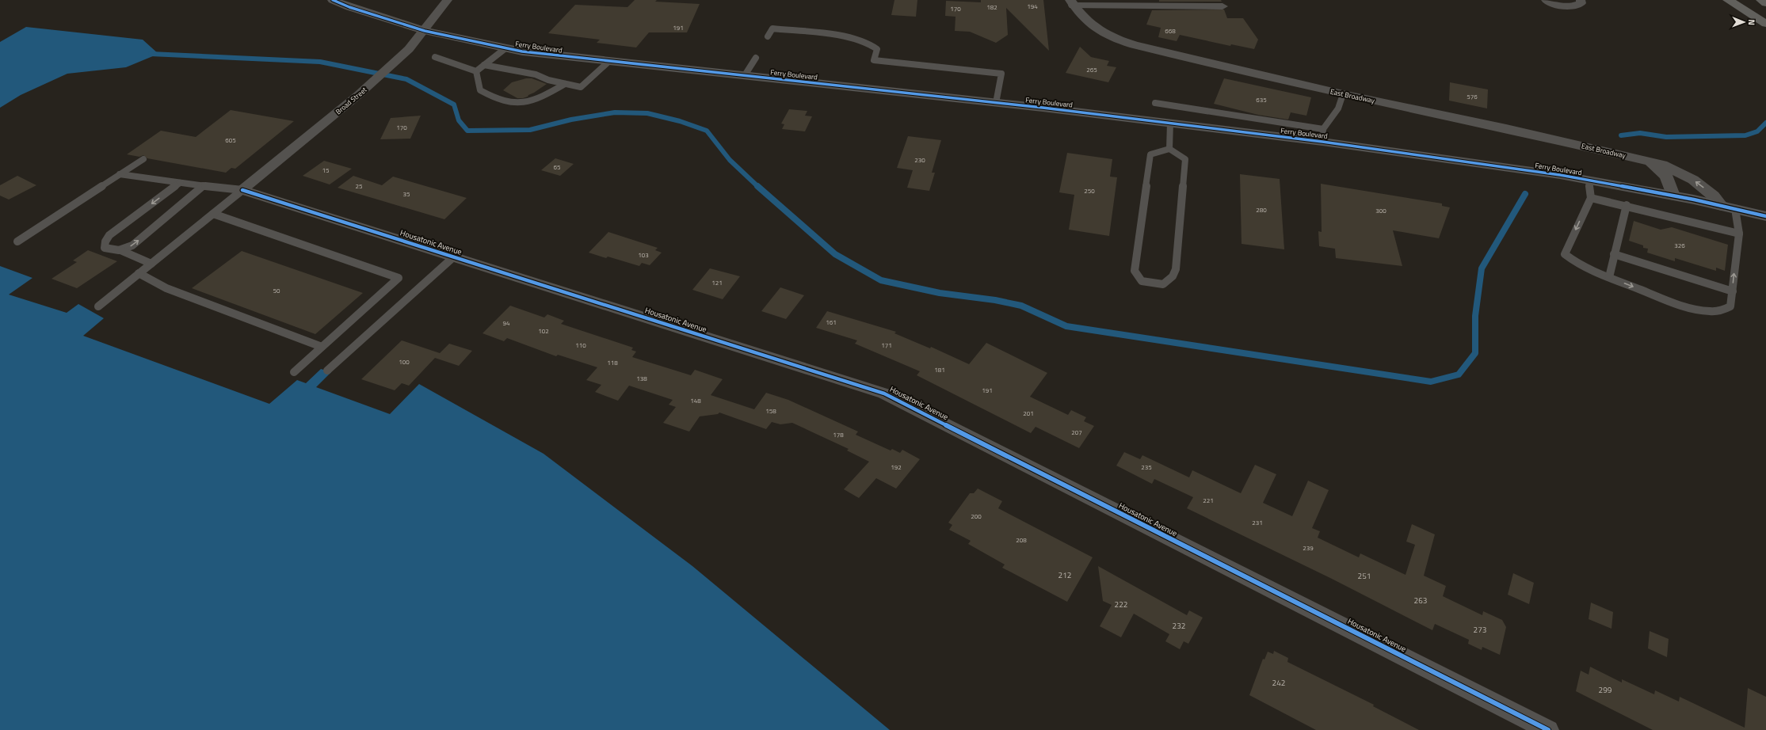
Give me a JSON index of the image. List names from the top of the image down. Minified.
{"streets":{"main road":["Ferry Boulevard"],"street":["East Broadway","Broad Street","Housatonic Avenue"]},"crossings":[["Ferry Boulevard","East Broadway"],["Ferry Boulevard","Broad Street"],["Broad Street","Housatonic Avenue"]],"house_numbers":["194","182","170","191","668","265","576","635","170","605","230","65","15","25","250","35","280","300","326","103","121","50","161","94","102","110","171","100","118","181","138","191","148","158","201","207","178","192","235","221","200","231","208","239","212","251","263","222","232","273","242","299"],"north":"right"}
